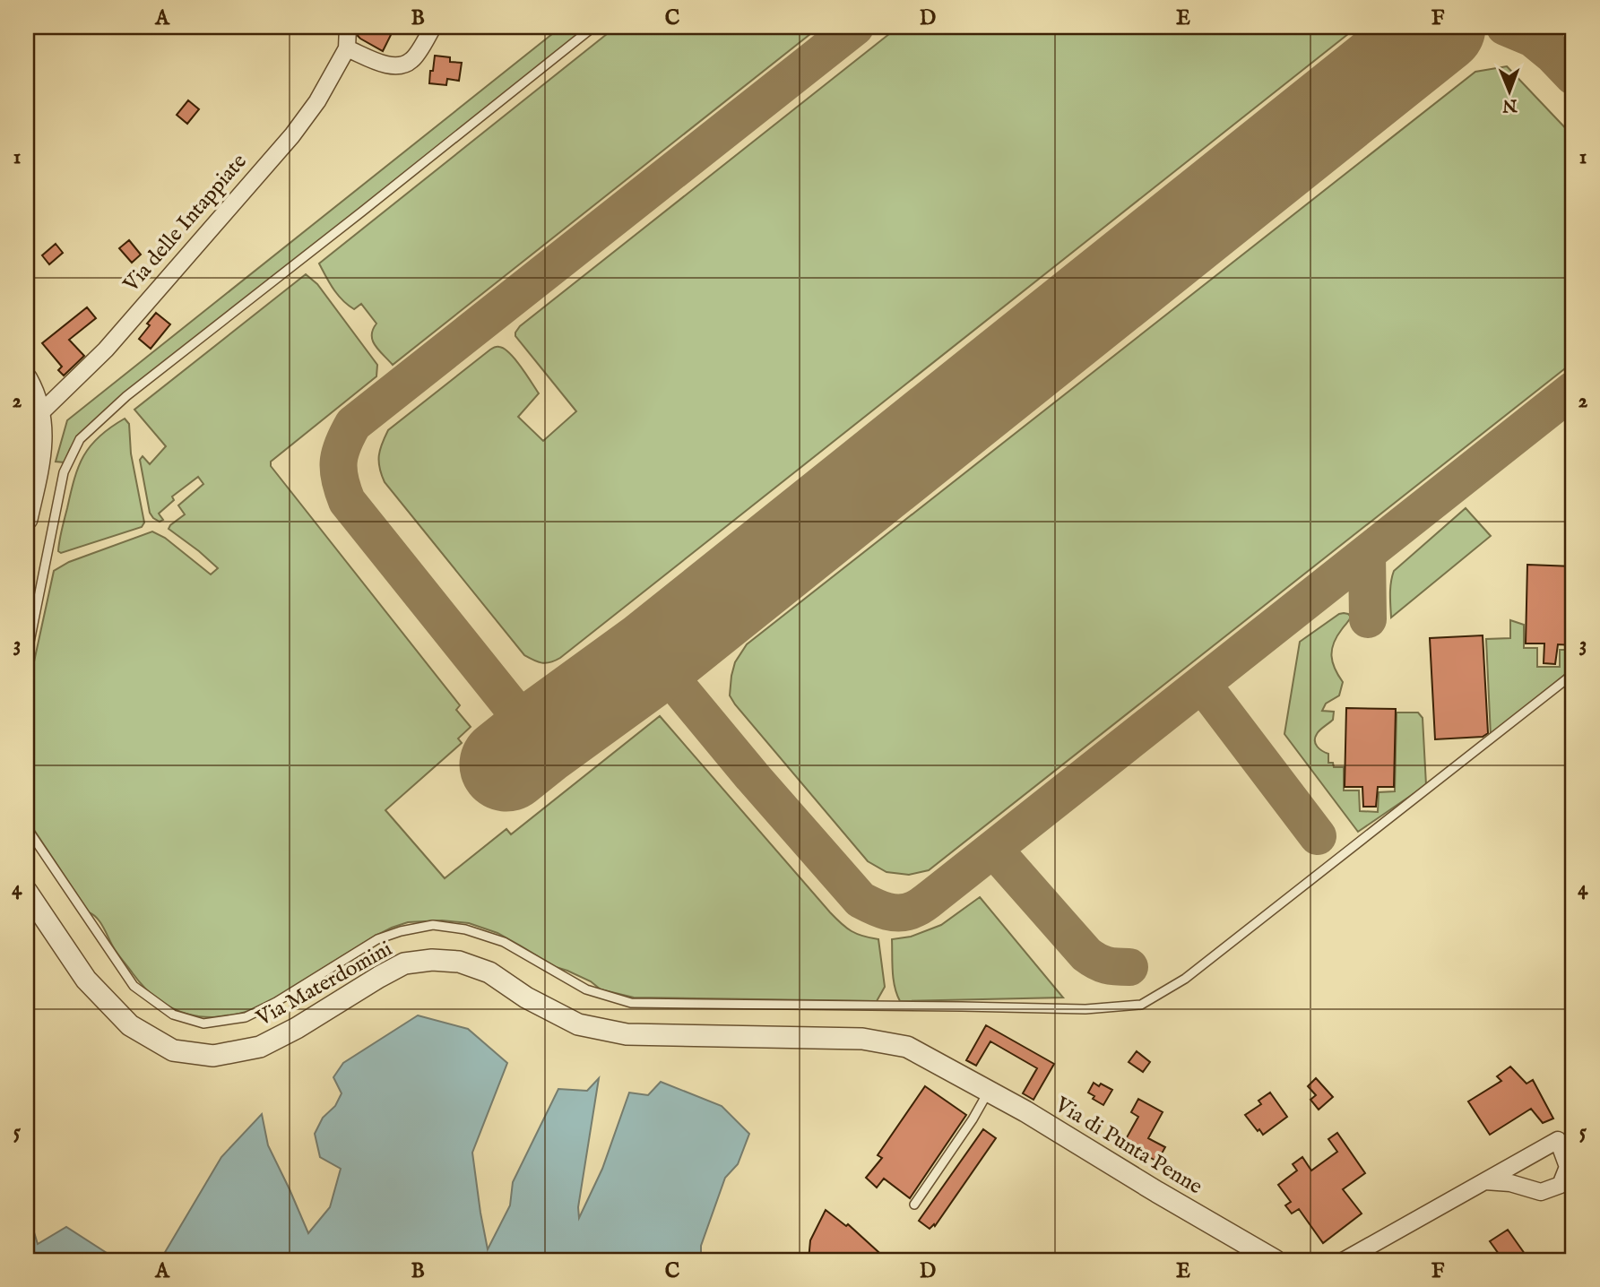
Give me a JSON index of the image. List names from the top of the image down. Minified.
{"streets":{"street":["Via delle Intappiate","Via Materdomini","Via di Punta Penne"]},"crossings":[["Via Materdomini","Via di Punta Penne"]],"north":"bottom","grid":{"columns":["A","B","C","D","E","F"],"rows":["1","2","3","4","5"]}}
